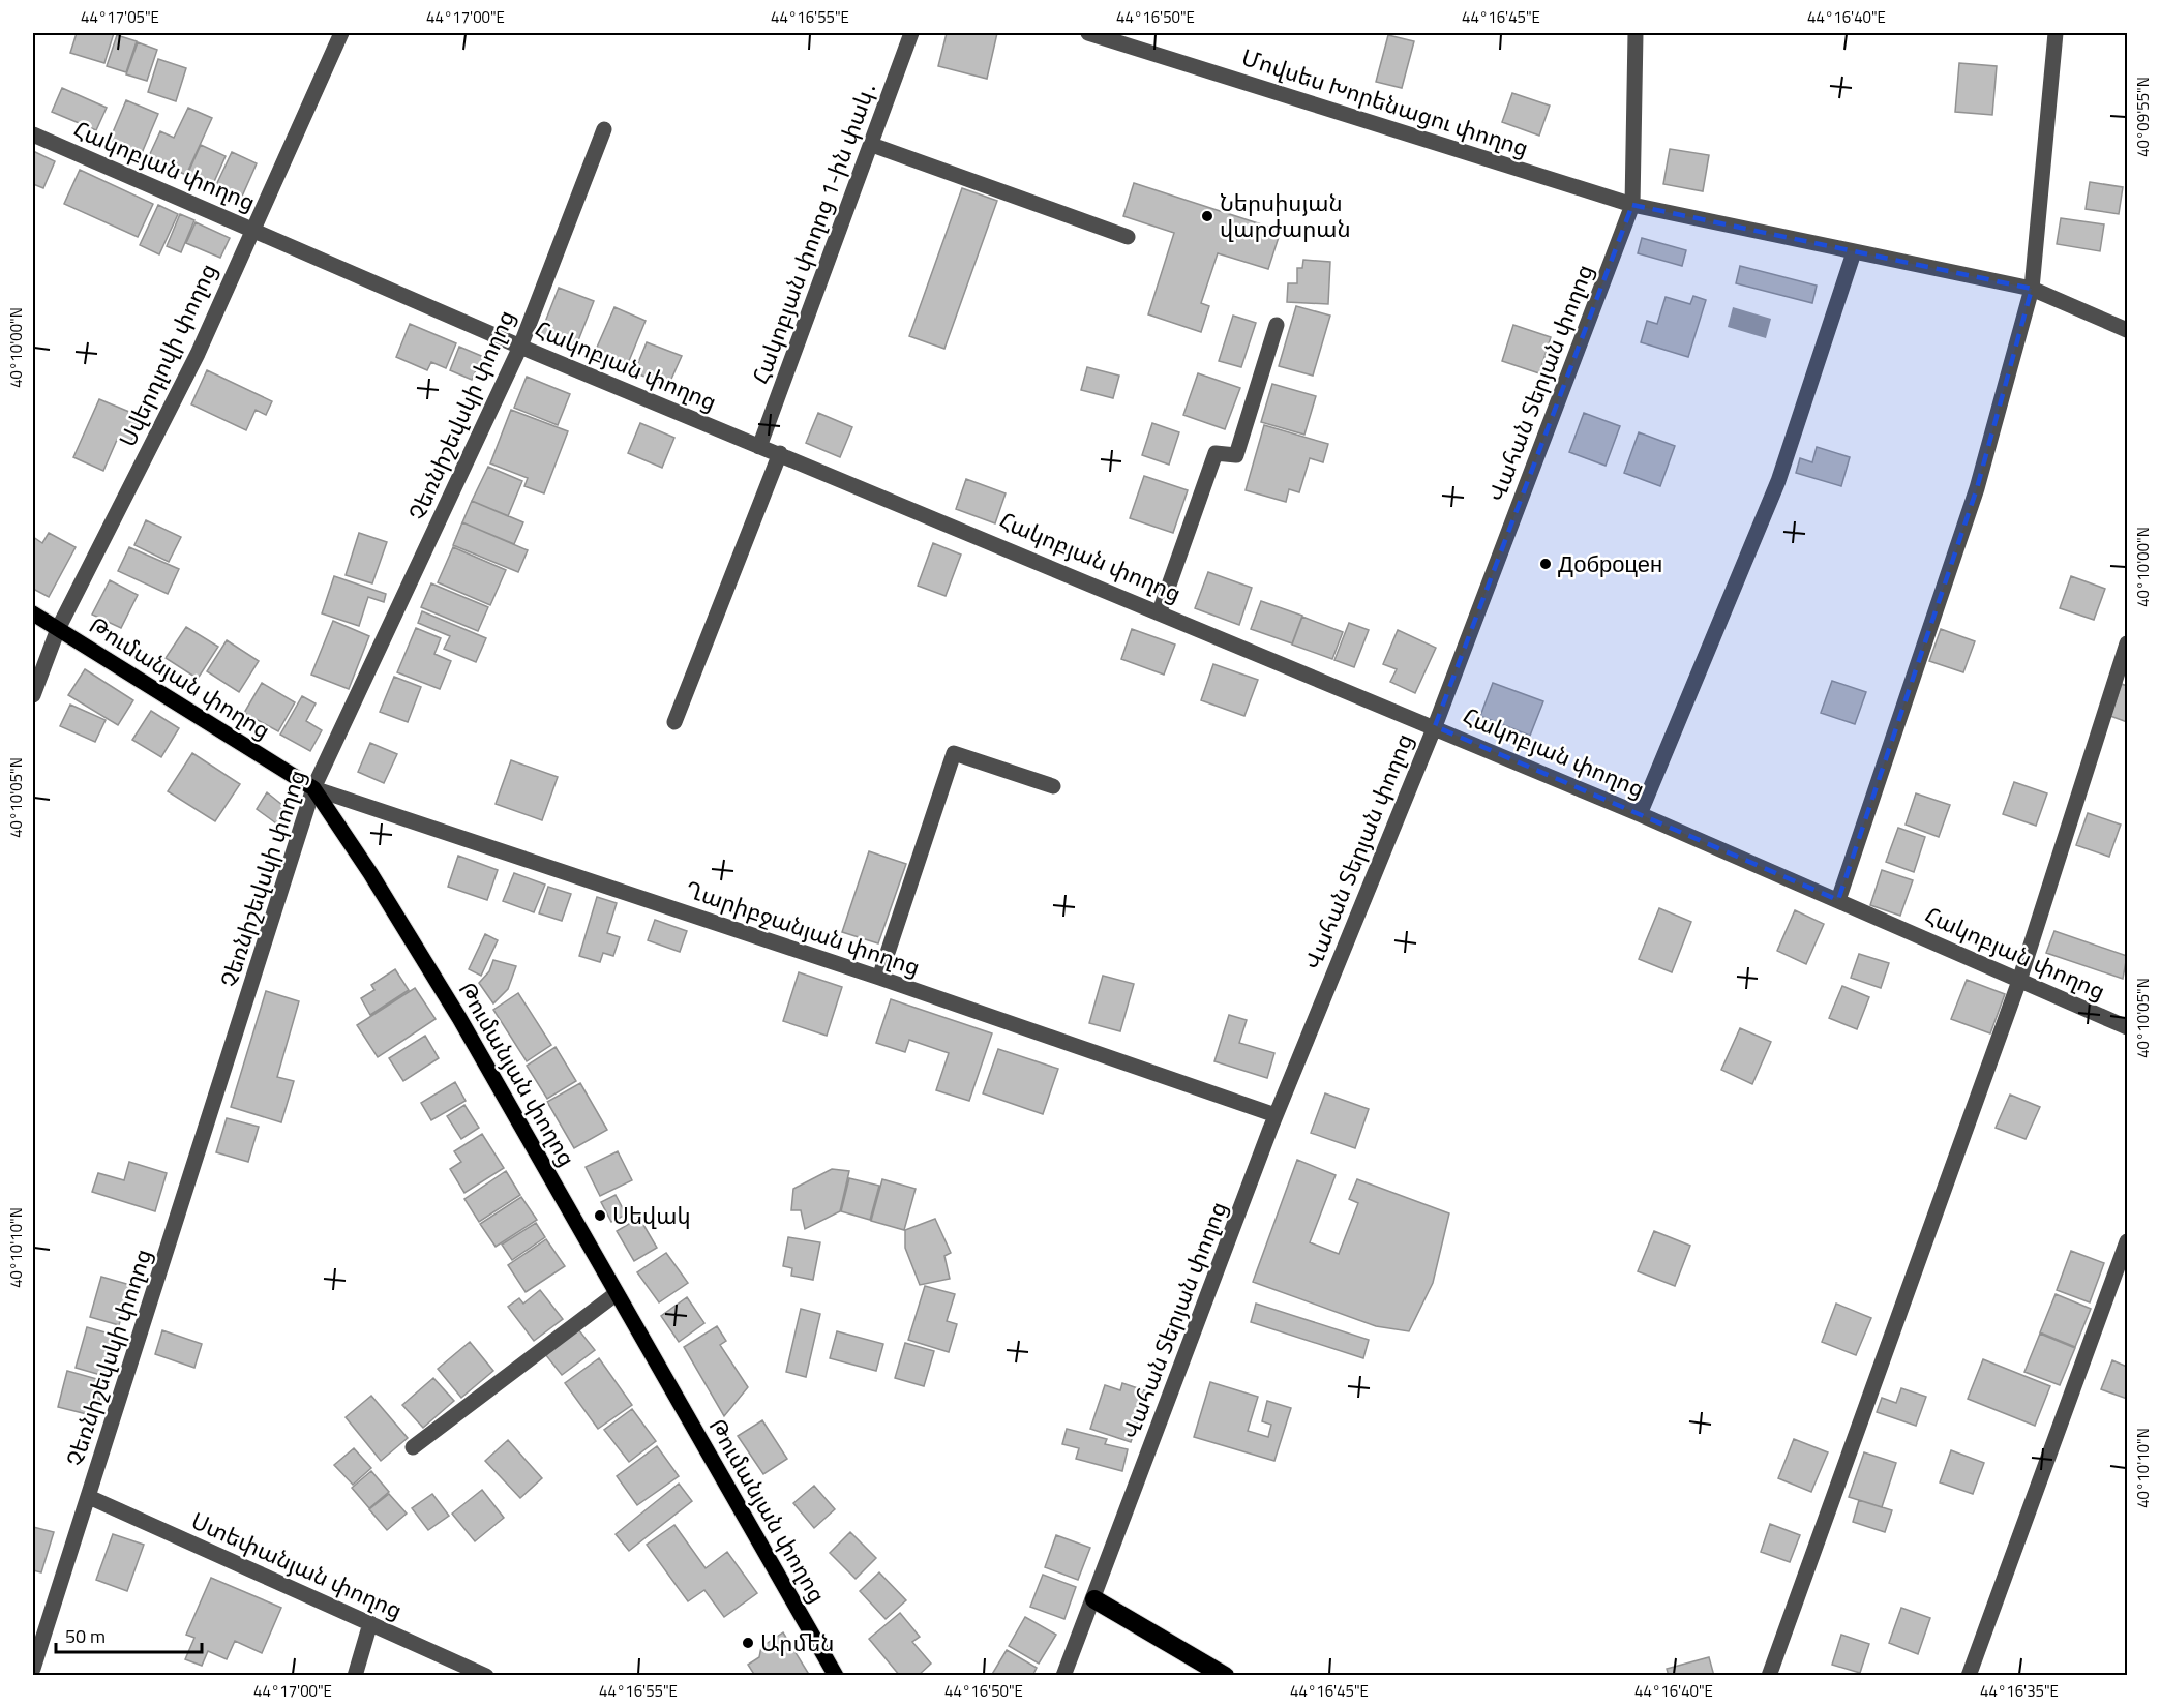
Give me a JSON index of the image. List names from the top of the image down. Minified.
{"streets":{"main road":["Թումանյան փողոց"],"street":["Մովսես Խորենացու փողոց","Հակոբյան փողոց","Հակոբյան փողոց 1-ին փակ․","Սվերդլովի փողոց","Վահան Տերյան փողոց","Չեռնիշեվսկի փողոց","Ղարիբջանյան փողոց","Ստեփանյան փողոց"]},"crossings":[["Մովսես Խորենացու փողոց","Վահան Տերյան փողոց"],["Հակոբյան փողոց","Հակոբյան փողոց 1-ին փակ․"],["Հակոբյան փողոց","Սվերդլովի փողոց"],["Հակոբյան փողոց","Վահան Տերյան փողոց"],["Հակոբյան փողոց","Չեռնիշեվսկի փողոց"],["Սվերդլովի փողոց","Թումանյան փողոց"],["Վահան Տերյան փողոց","Ղարիբջանյան փողոց"],["Չեռնիշեվսկի փողոց","Թումանյան փողոց"],["Չեռնիշեվսկի փողոց","Ղարիբջանյան փողոց"],["Չեռնիշեվսկի փողոց","Ստեփանյան փողոց"],["Թումանյան փողոց","Ղարիբջանյան փողոց"]],"places":["Ներսիսյան վարժարան","Доброцен","Սեվակ","Արմեն"],"scale_bar":"50 m","coordinates":["44°17'05\"E","44°17'00\"E","44°16'55\"E","44°16'50\"E","44°16'45\"E","44°16'40\"E","40°09'55\"N","40°10'00\"N","40°10'05\"N","40°10'10\"N","44°16'35\"E"]}
